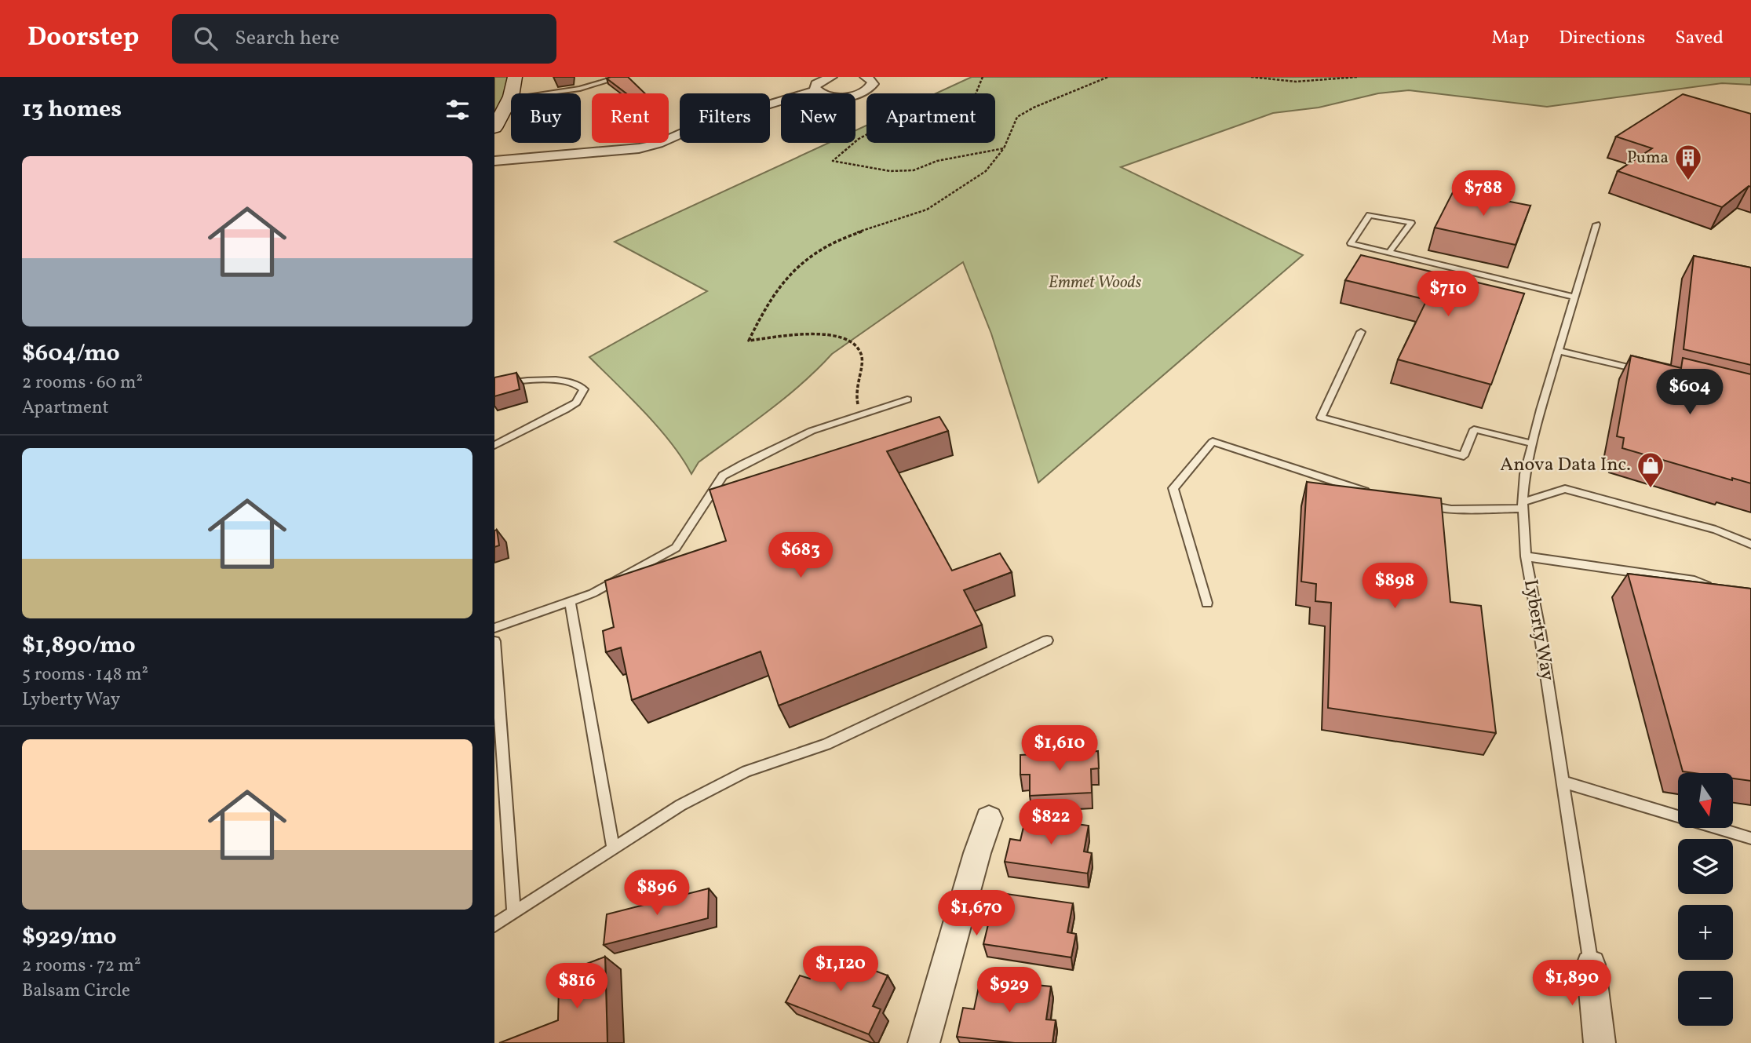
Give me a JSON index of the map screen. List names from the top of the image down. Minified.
{"streets":{"street":["Lyberty Way"]},"parks":["Emmet Woods"],"places":{"building":["Puma"],"shop":["Anova Data Inc."]},"north":"bottom","page":{"header":"Doorstep","search":"Search here","nav":["Map","Directions","Saved"],"heading":"13 homes","chip":["Buy","Rent","Filters","New","Apartment"],"list":[{"name":"$604/mo","note":"2 rooms · 60 m² · Apartment"},{"name":"$1,890/mo","note":"5 rooms · 148 m² · Lyberty Way"},{"name":"$929/mo","note":"2 rooms · 72 m² · Balsam Circle"}],"price":["$788","$710","$604","$683","$898","$1,610","$822","$896","$1,670","$1,120","$1,890","$816","$929"],"map_buttons":["+","−"]}}
